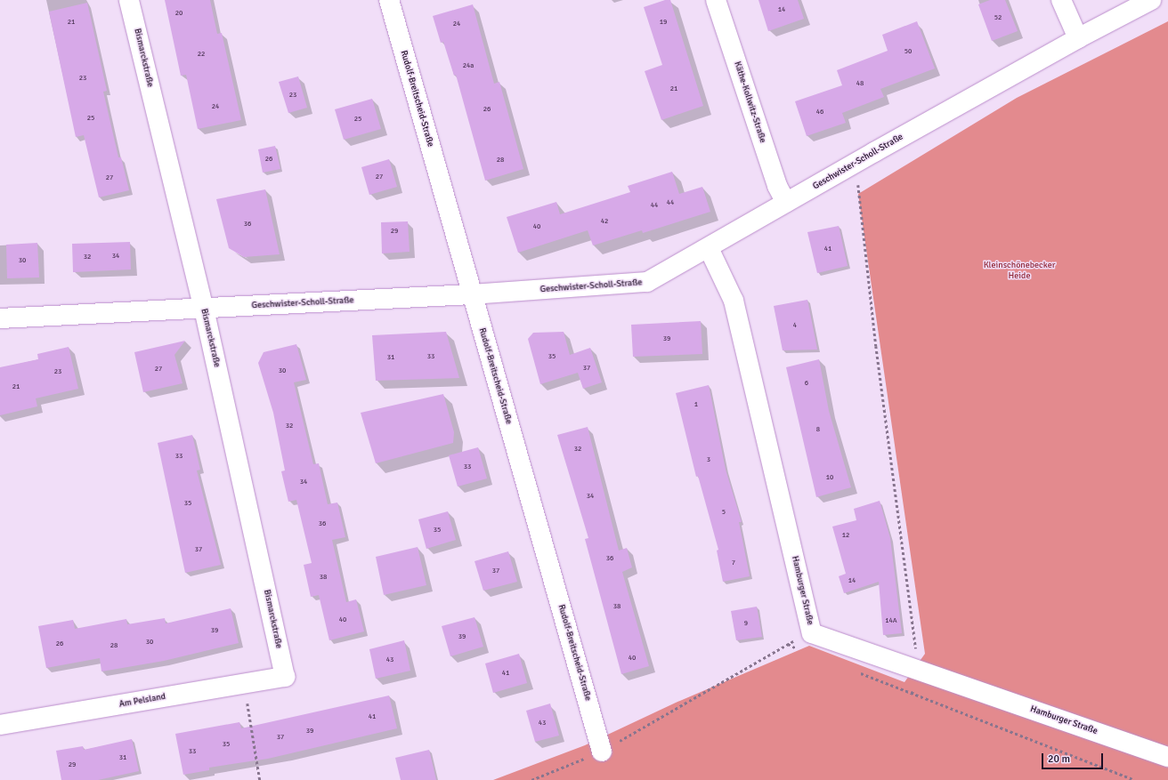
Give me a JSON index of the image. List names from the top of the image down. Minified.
{"streets":{"street":["Bismarckstraße","Rudolf-Breitscheid-Straße","Käthe-Kollwitz-Straße","Geschwister-Scholl-Straße","Hamburger Straße","Am Pelsland"]},"crossings":[["Bismarckstraße","Geschwister-Scholl-Straße"],["Bismarckstraße","Am Pelsland"],["Rudolf-Breitscheid-Straße","Geschwister-Scholl-Straße"],["Käthe-Kollwitz-Straße","Geschwister-Scholl-Straße"],["Geschwister-Scholl-Straße","Hamburger Straße"]],"parks":["Kleinschönebecker Heide"],"house_numbers":["14","20","52","21","19","24","50","22","24a","23","48","21","23","24","26","46","25","25","26","28","27","27","44","44","42","36","40","29","41","34","32","30","4","39","33","35","31","37","27","30","23","6","21","1","32","8","32","33","3","33","10","34","34","35","5","36","35","12","37","36","7","37","38","14","38","40","14A","9","39","39","30","26","28","40","43","41","41","43","39","37","35","33","31","29"],"scale_bar":"20 m"}
